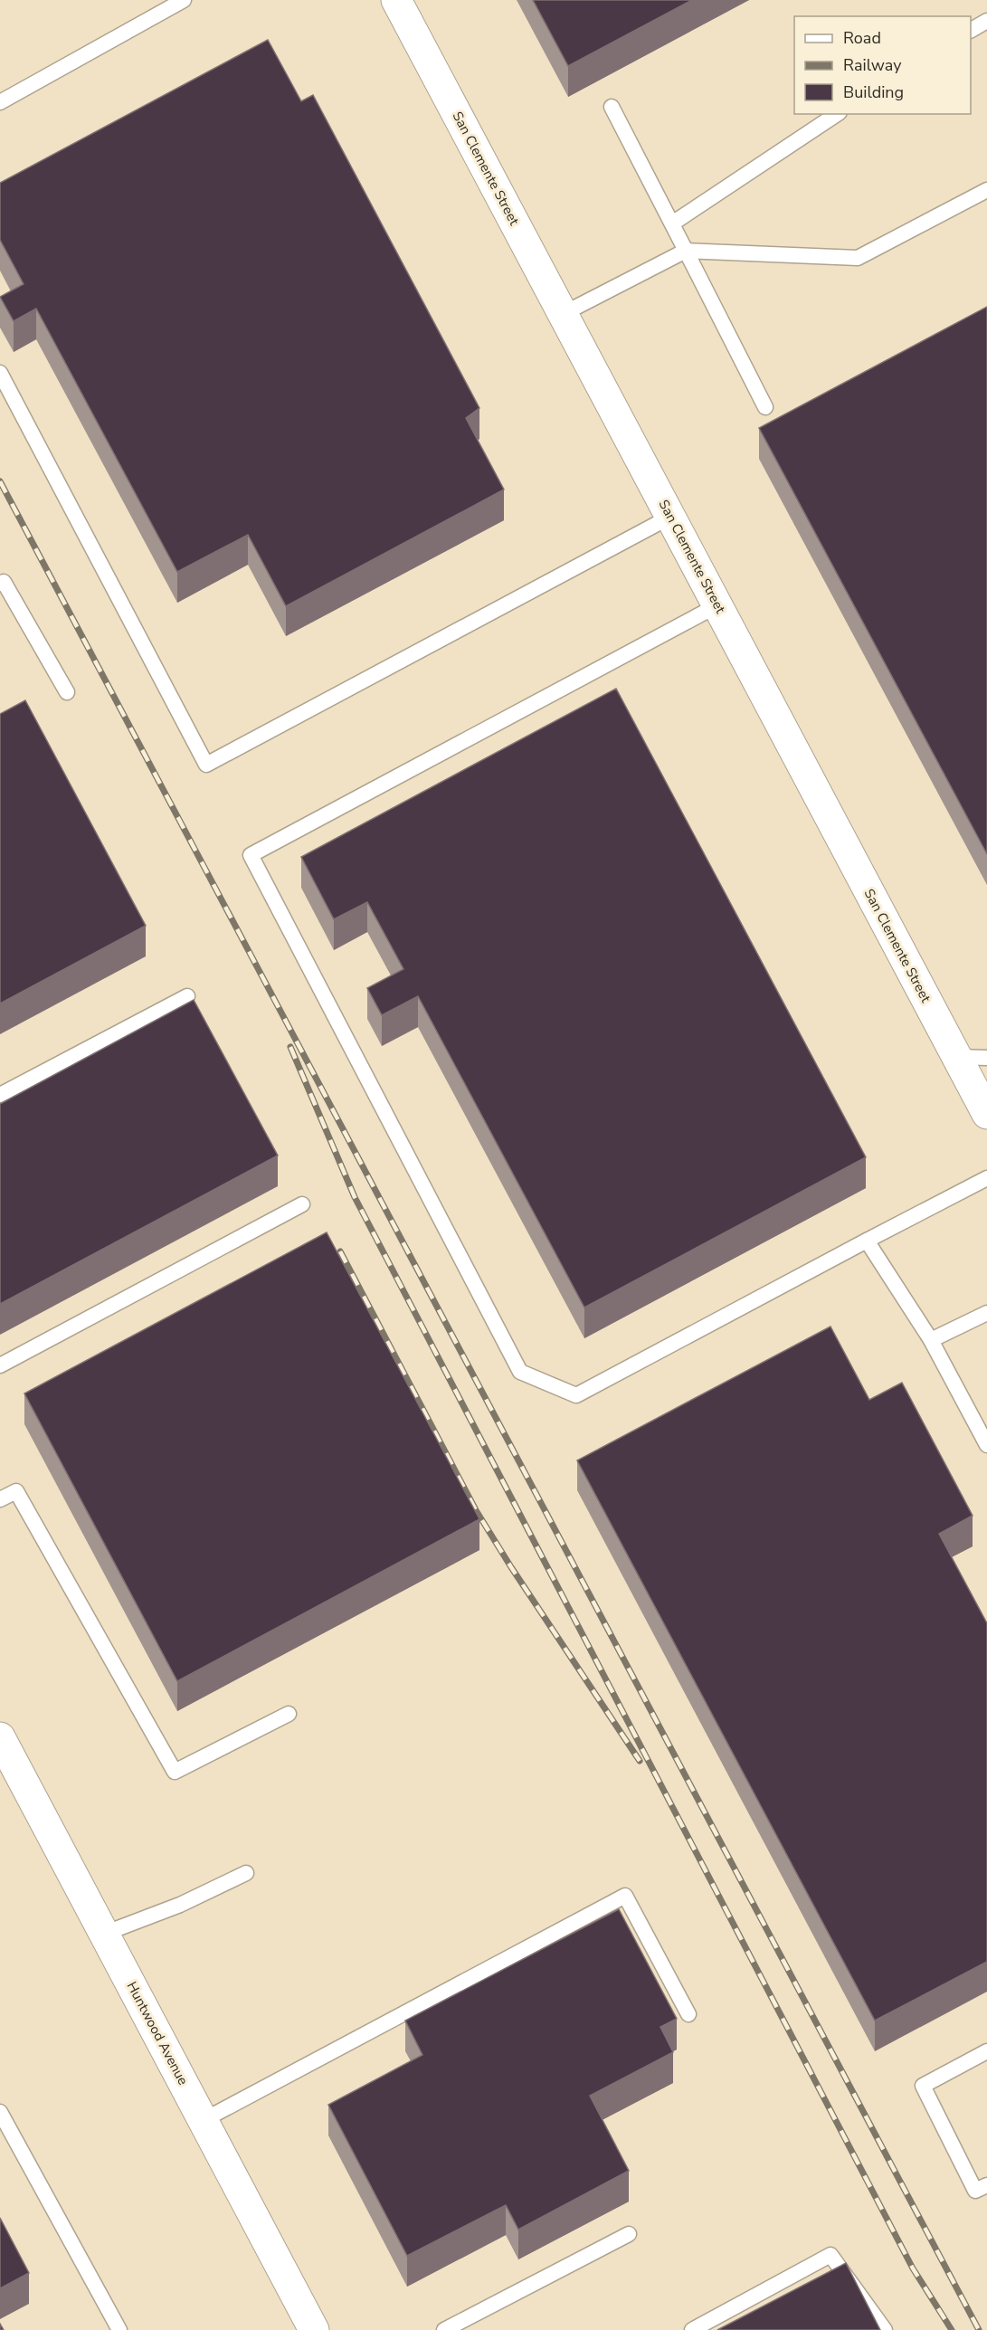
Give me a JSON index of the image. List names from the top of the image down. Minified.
{"streets":{"street":["San Clemente Street","Huntwood Avenue"]},"legend":["Road","Railway","Building"]}
